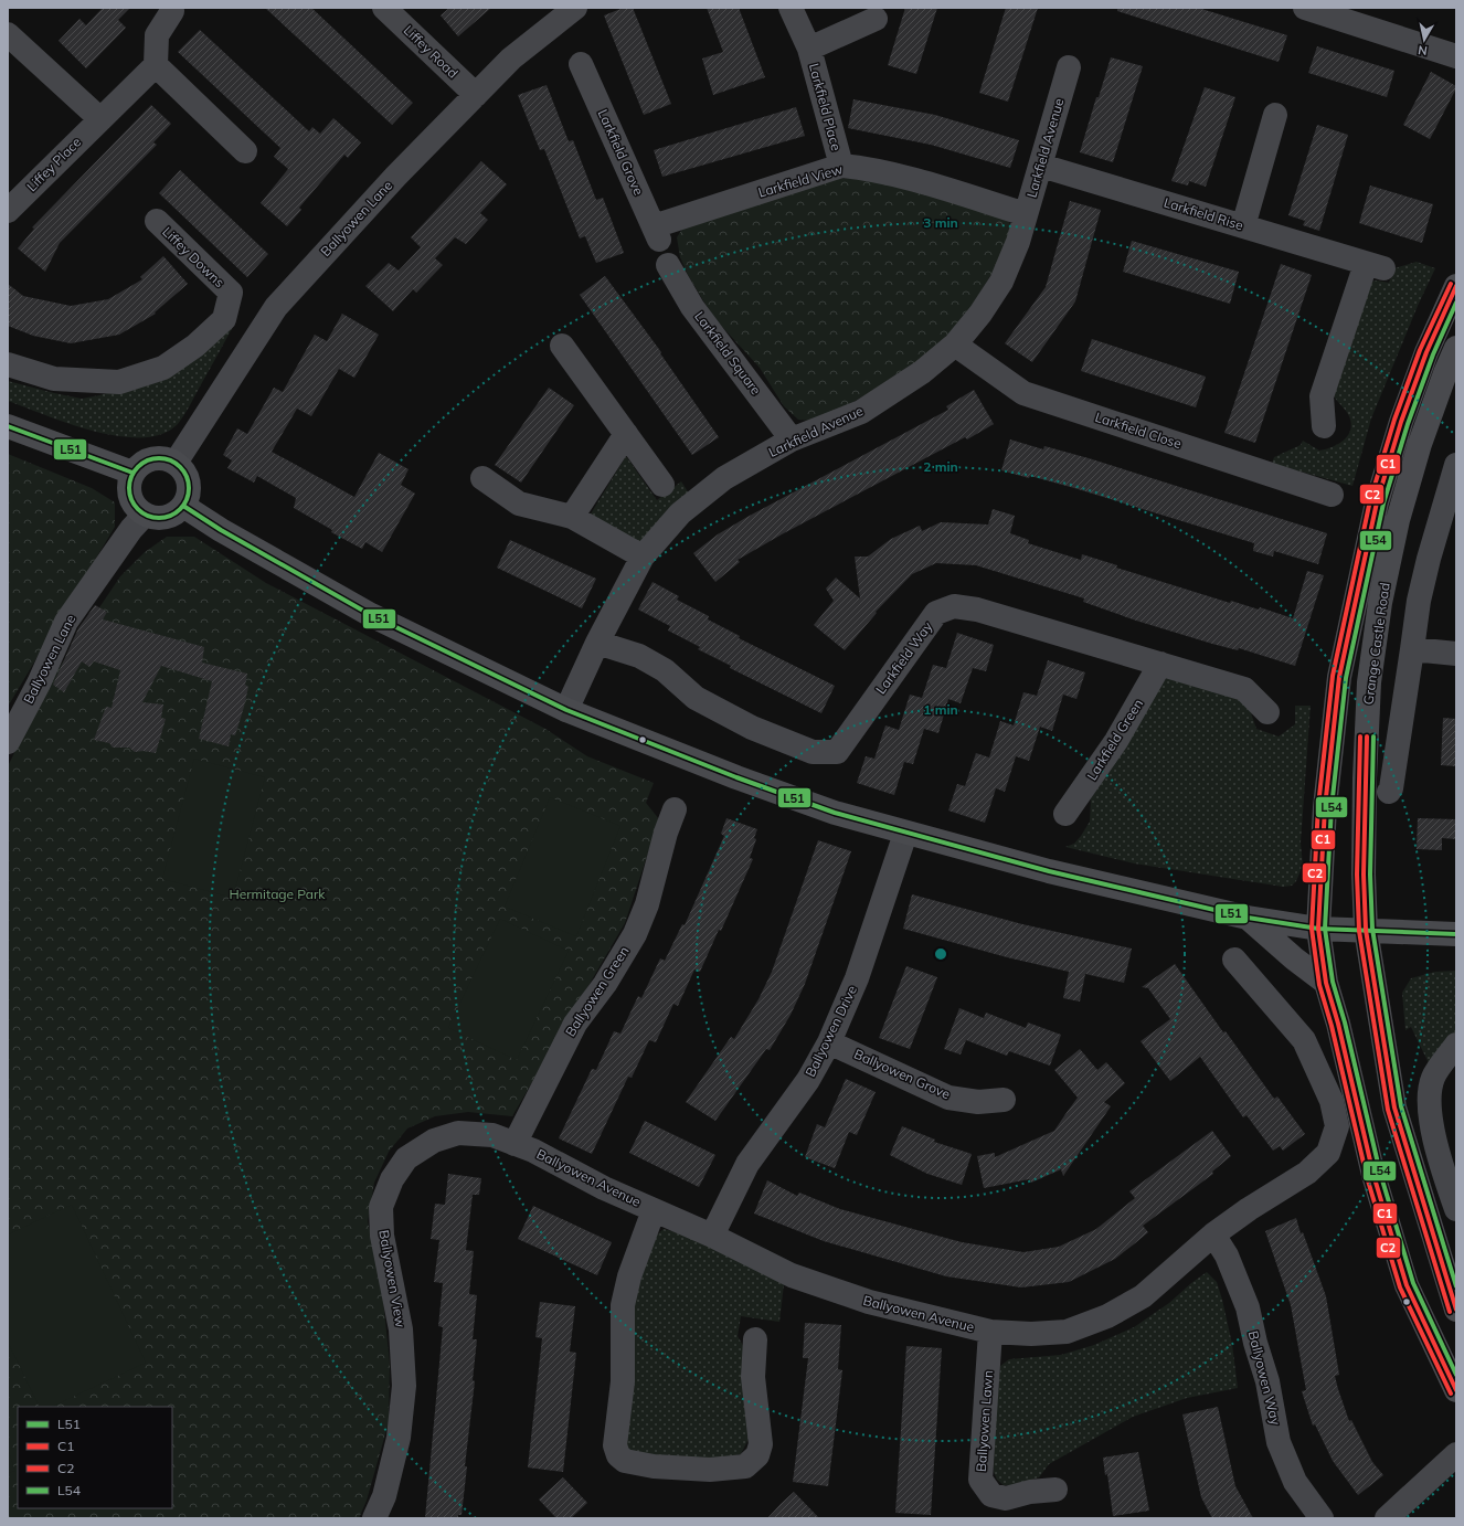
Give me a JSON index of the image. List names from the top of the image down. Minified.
{"streets":{"main road":["Grange Castle Road"],"street":["Liffey Road","Larkfield Place","Larkfield Avenue","Larkfield Grove","Liffey Place","Larkfield View","Larkfield Rise","Ballyowen Lane","Liffey Downs","Larkfield Square","Larkfield Close","Larkfield Way","Larkfield Green","Ballyowen Green","Ballyowen Drive","Ballyowen Grove","Ballyowen Avenue","Ballyowen View","Ballyowen Way","Ballyowen Lawn"]},"crossings":[["Liffey Road","Ballyowen Lane"],["Larkfield Place","Larkfield View"],["Larkfield Avenue","Larkfield View"],["Larkfield Avenue","Larkfield Rise"],["Larkfield Avenue","Larkfield Square"],["Larkfield Avenue","Larkfield Close"],["Larkfield Avenue","Larkfield Way"],["Larkfield Grove","Larkfield View"],["Larkfield Way","Larkfield Green"],["Ballyowen Green","Ballyowen Avenue"],["Ballyowen Green","Ballyowen View"],["Ballyowen Drive","Ballyowen Grove"],["Ballyowen Drive","Ballyowen Avenue"],["Ballyowen Avenue","Ballyowen View"],["Ballyowen Avenue","Ballyowen Way"],["Ballyowen Avenue","Ballyowen Lawn"]],"parks":["Hermitage Park"],"lines":["transit line C2","transit line C1","transit line L54","transit line L51"],"legend":["L51","C1","C2","L54"],"north":"bottom","rings":["3 min","2 min","1 min"]}
